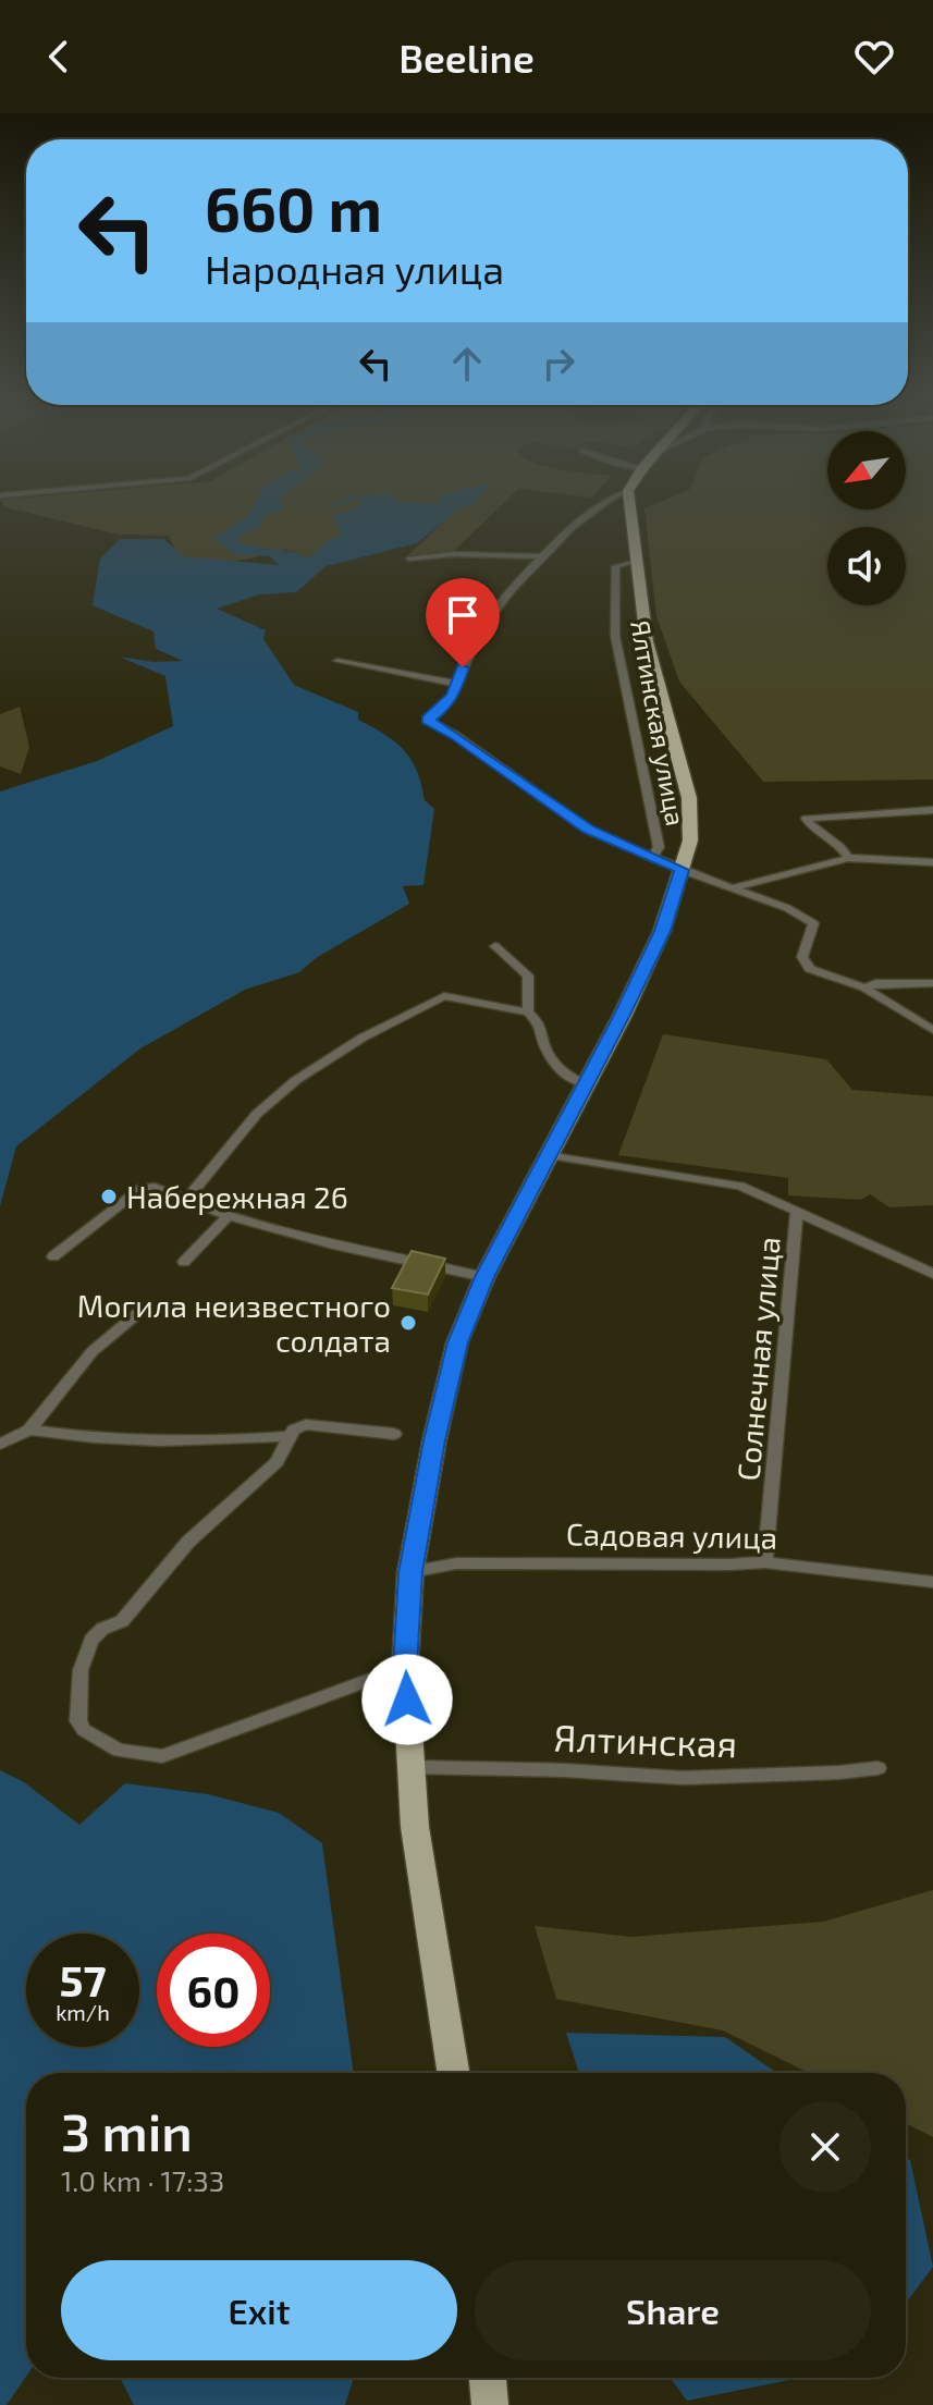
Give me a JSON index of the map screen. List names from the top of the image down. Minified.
{"streets":{"street":["Ялтинская улица","Солнечная улица","Садовая улица","Ялтинская"]},"crossings":[["Солнечная улица","Садовая улица"]],"places":["Набережная 26","Могила неизвестного солдата"],"north":"bottom left","page":{"header":"Beeline","turn":["660 m","Народная улица"],"speed":"57 km/h","limit":"60","heading":["3 min","1.0 km · 17:33"],"buttons":["Exit","Share"]}}
